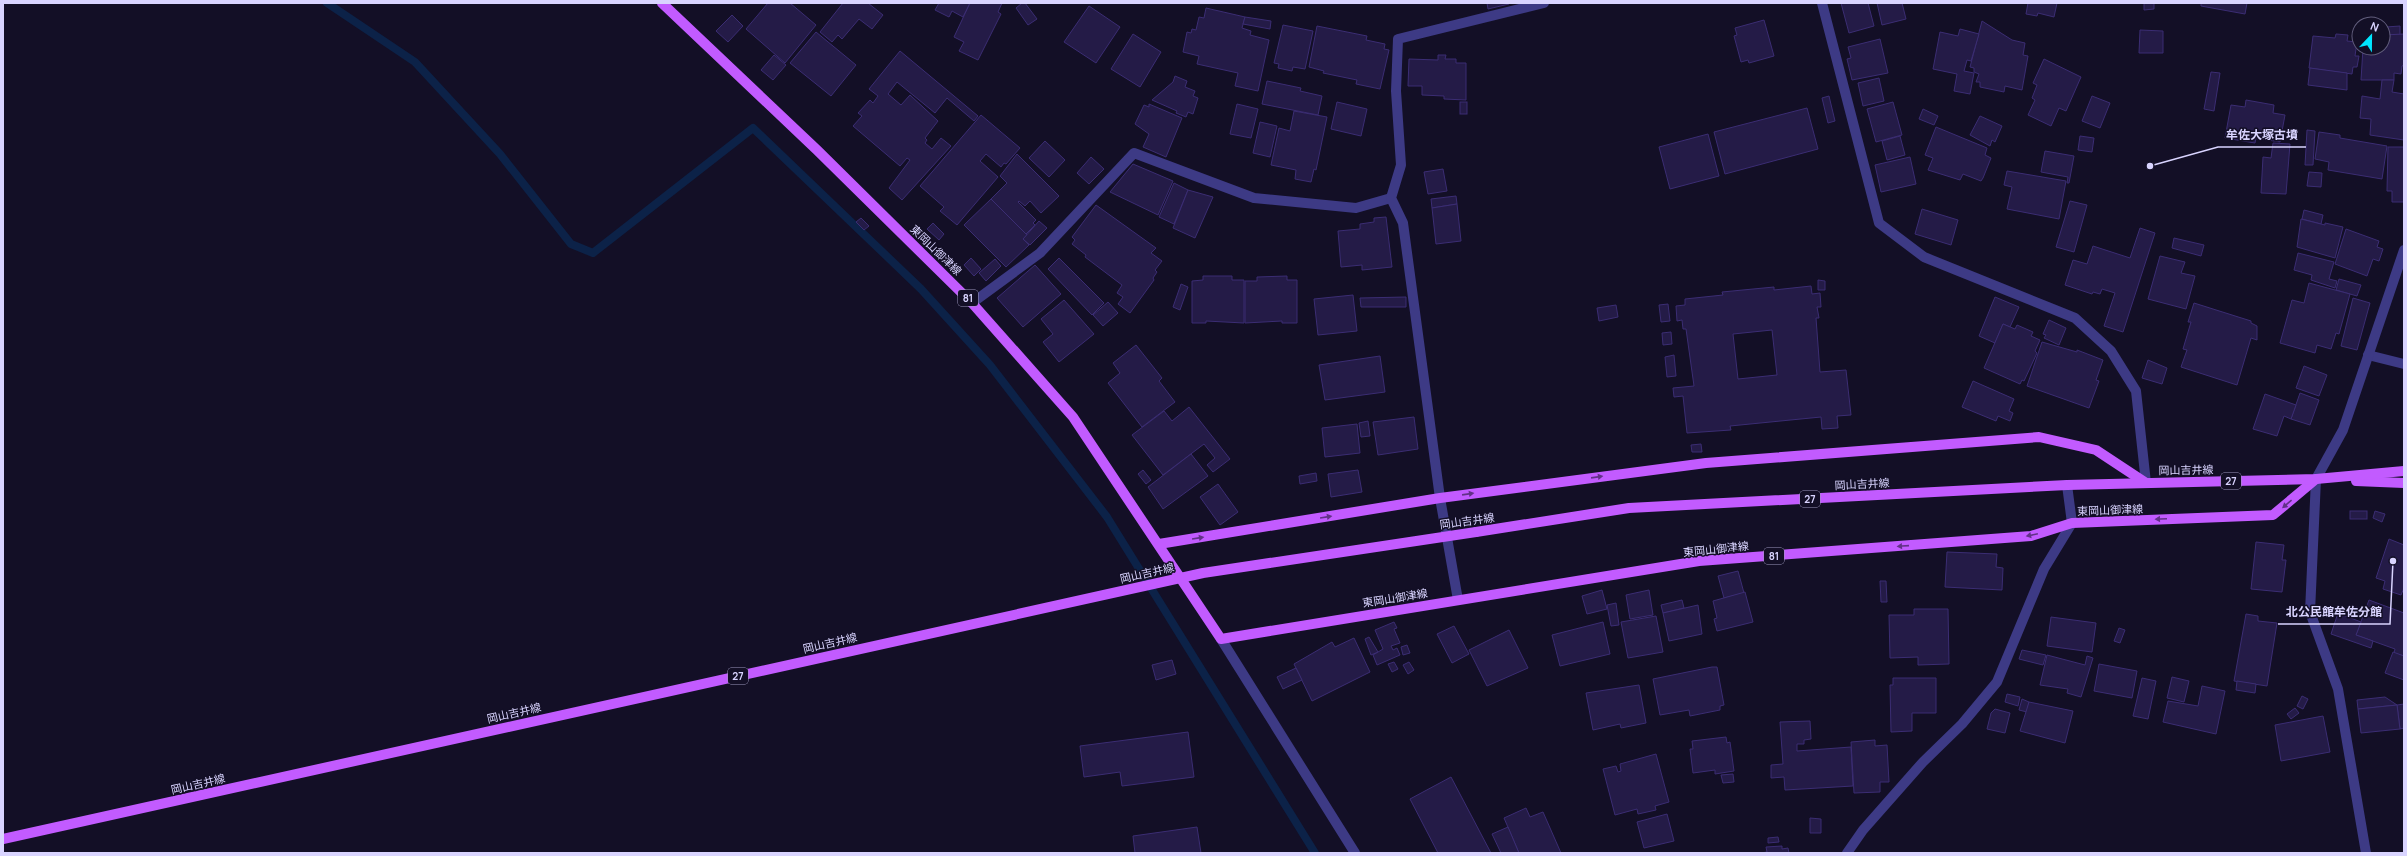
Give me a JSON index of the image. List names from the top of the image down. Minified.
{"streets":{"main road":["東岡山御津線","81","岡山吉井線","27"]},"crossings":[["東岡山御津線","岡山吉井線"]],"one_way":["東岡山御津線"],"places":["牟佐大塚古墳","北公民館牟佐分館"],"north":"top"}
